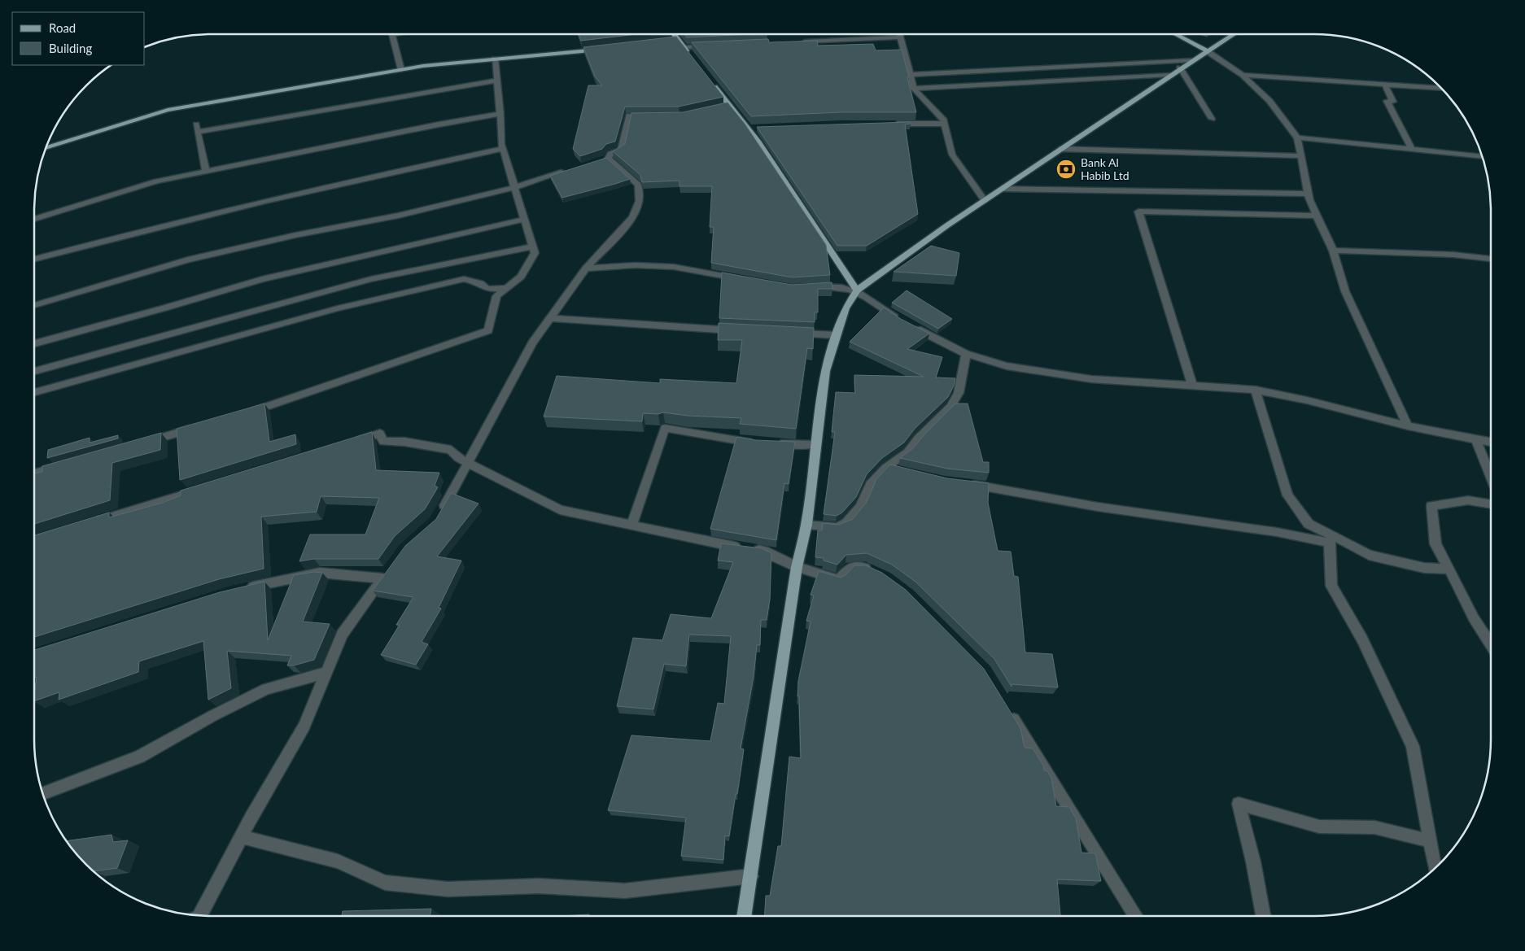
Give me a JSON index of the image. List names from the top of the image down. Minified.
{"places":{"bank":["Bank Al Habib Ltd"]},"legend":["Road","Building"]}
